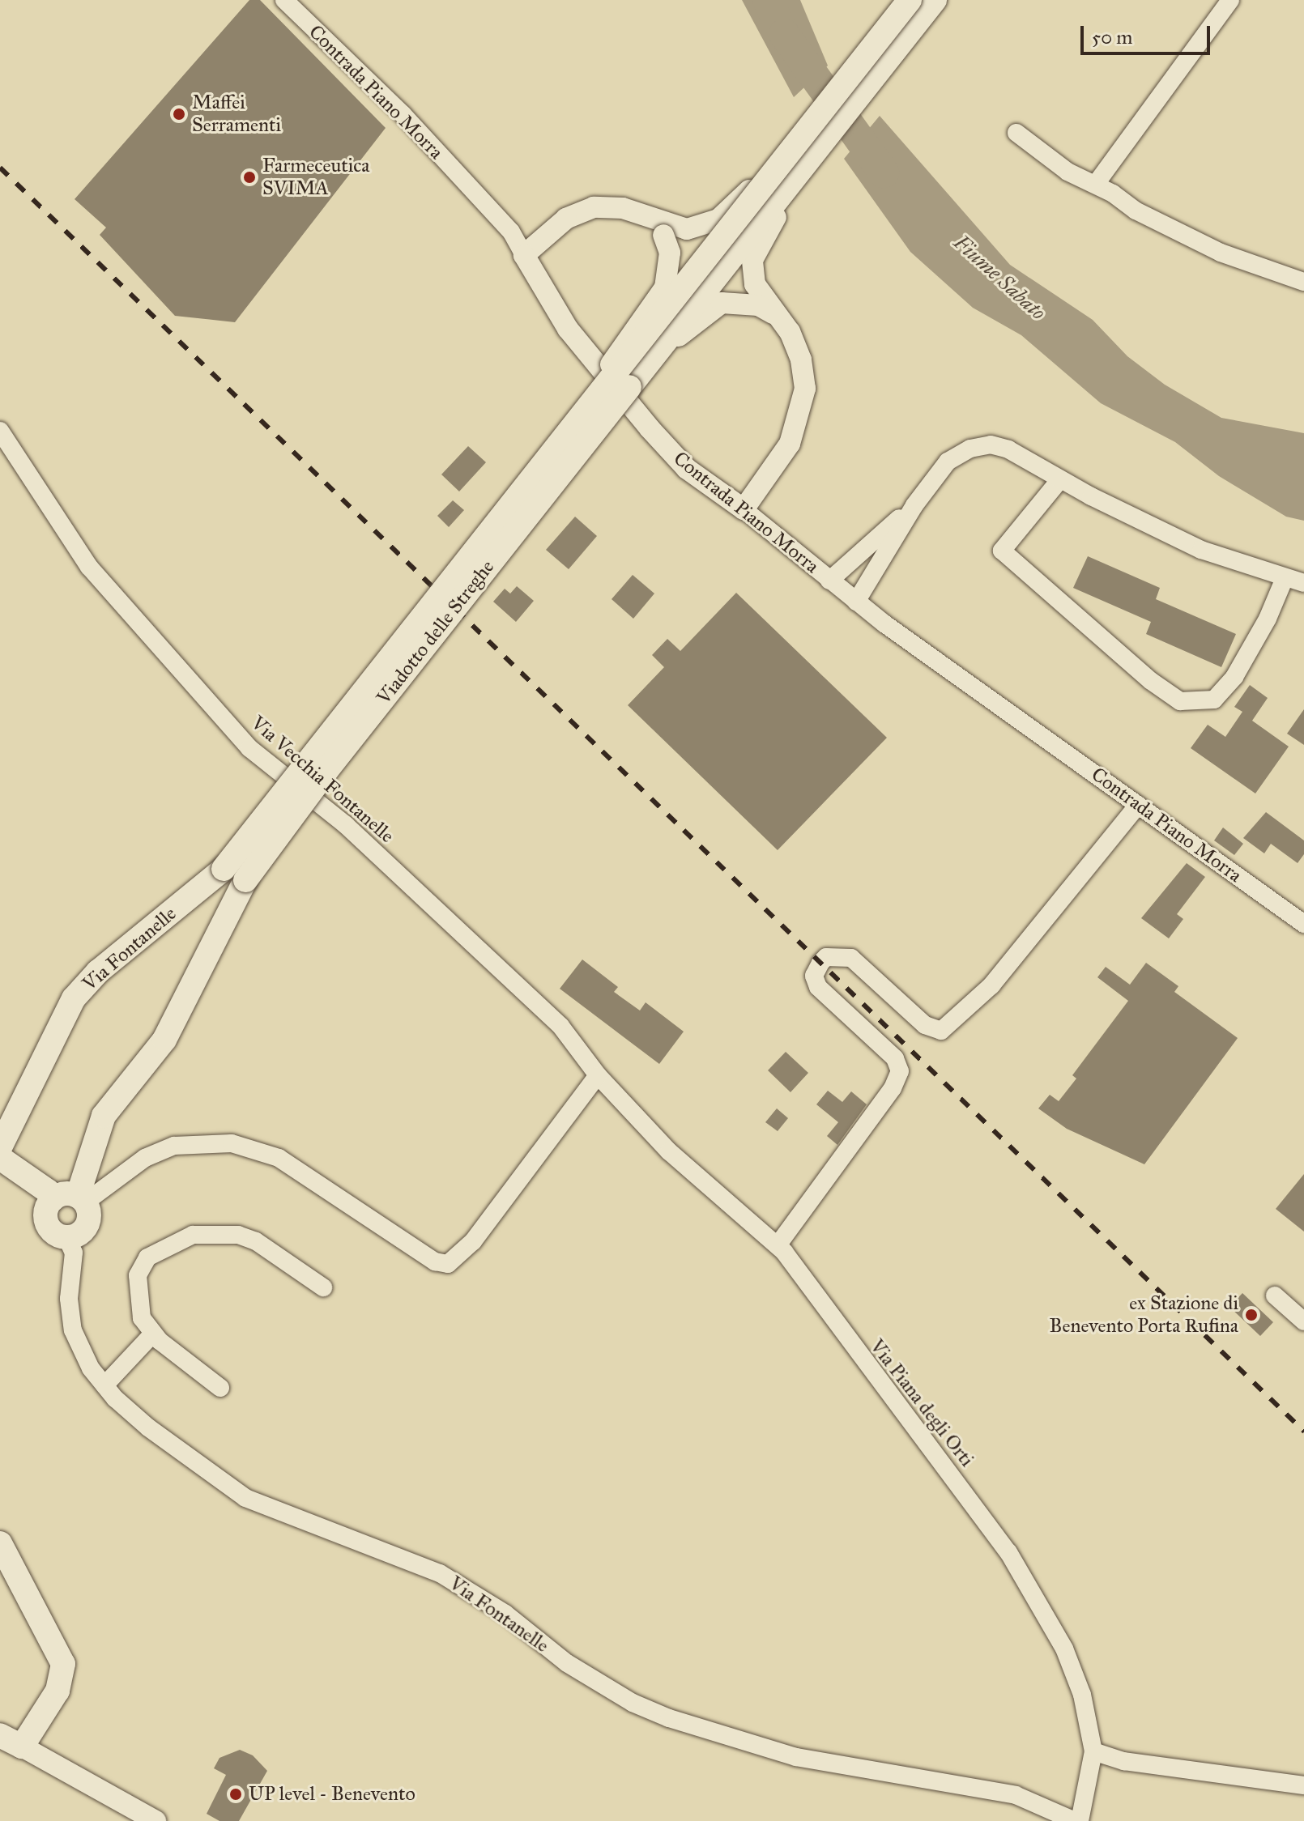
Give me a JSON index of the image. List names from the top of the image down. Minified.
{"streets":{"main road":["Viadotto delle Streghe","Via Fontanelle"],"street":["Contrada Piano Morra","Via Vecchia Fontanelle","Via Piana degli Orti"]},"crossings":[["Viadotto delle Streghe","Via Fontanelle"],["Via Vecchia Fontanelle","Via Piana degli Orti"],["Via Fontanelle","Via Piana degli Orti"]],"water":["Fiume Sabato"],"places":["Maffei Serramenti","Farmeceutica SVIMA","ex Stazione di Benevento Porta Rufina","UP level - Benevento"],"scale_bar":"50 m"}
